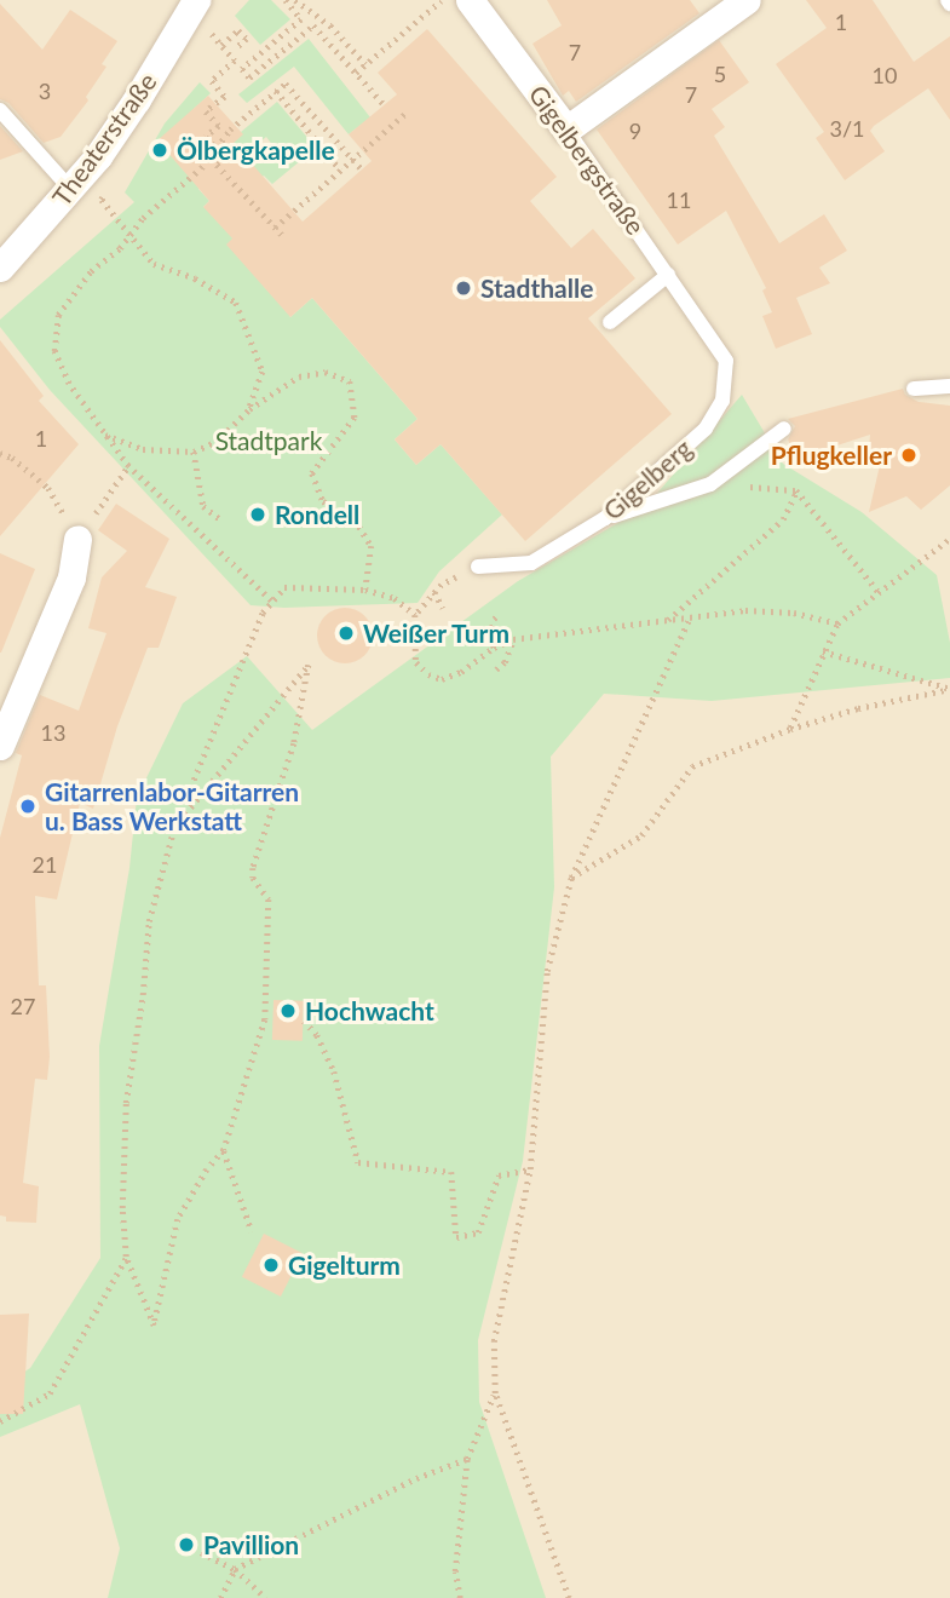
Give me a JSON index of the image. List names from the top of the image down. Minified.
{"streets":{"street":["Theaterstraße","Gigelbergstraße"],"lane":["Gigelberg"]},"crossings":[["Gigelbergstraße","Gigelberg"]],"parks":["Stadtpark"],"places":["Ölbergkapelle","Stadthalle","Pflugkeller","Rondell","Weißer Turm","Gitarrenlabor-Gitarren u. Bass Werkstatt","Hochwacht","Gigelturm","Pavillion"],"house_numbers":["1","7","5","10","3","7","3/1","9","11","1","13","21","27"]}
